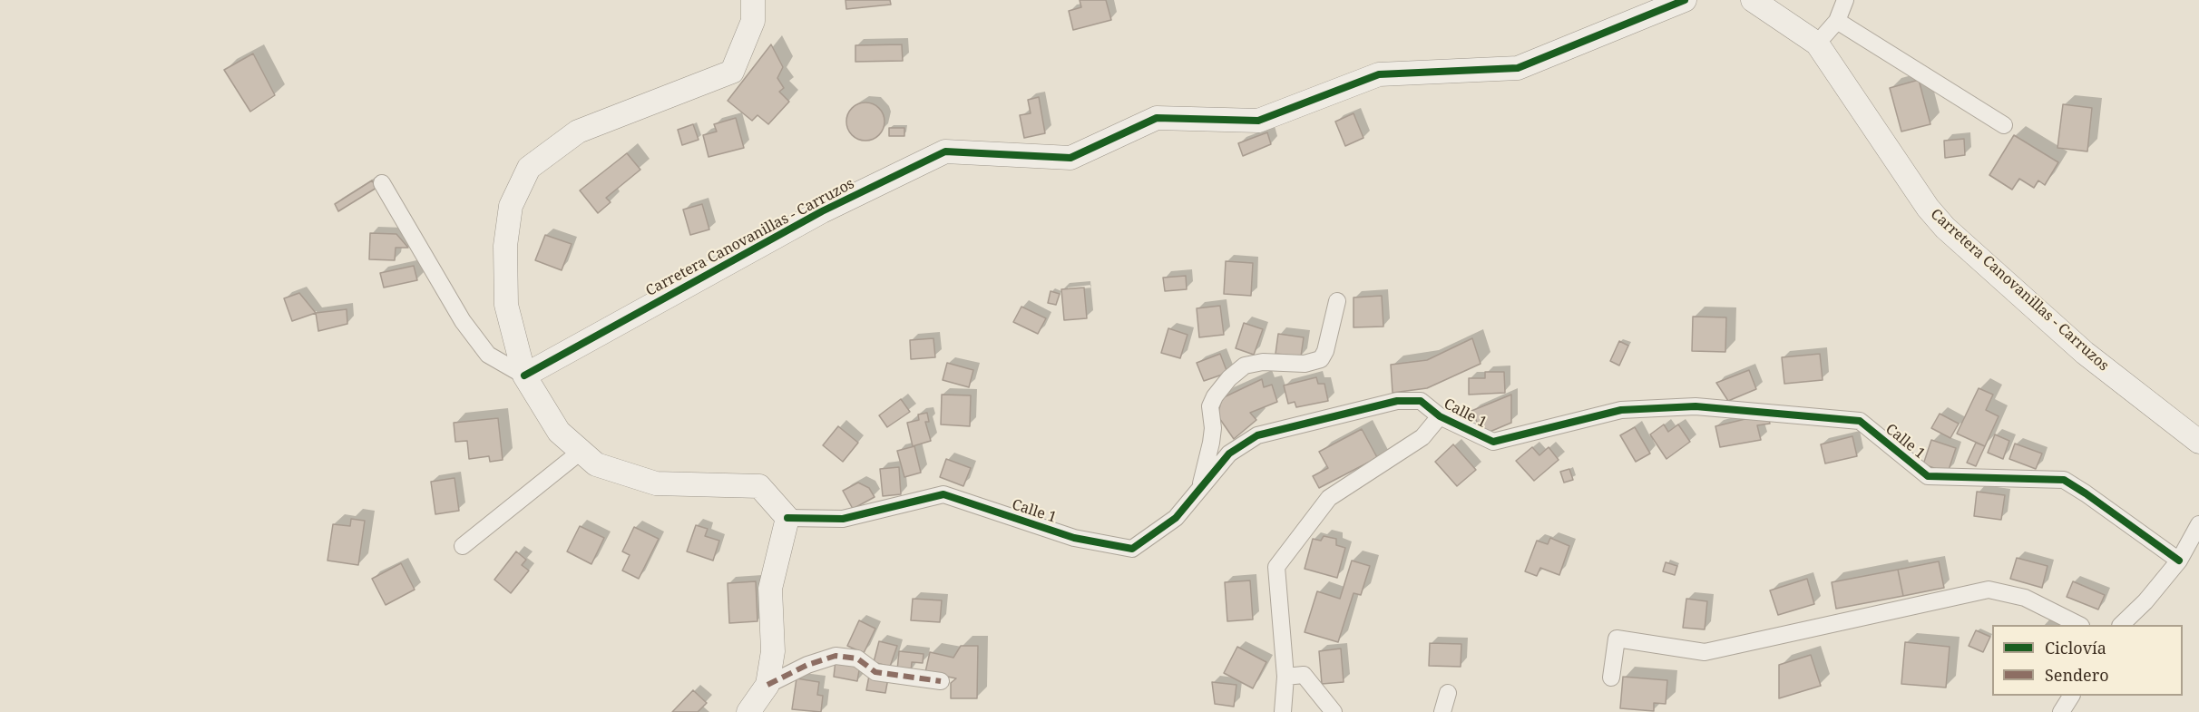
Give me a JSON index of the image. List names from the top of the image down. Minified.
{"streets":{"street":["Carretera Canovanillas - Carruzos","Calle 1"]},"legend":["Ciclovía","Sendero"]}
